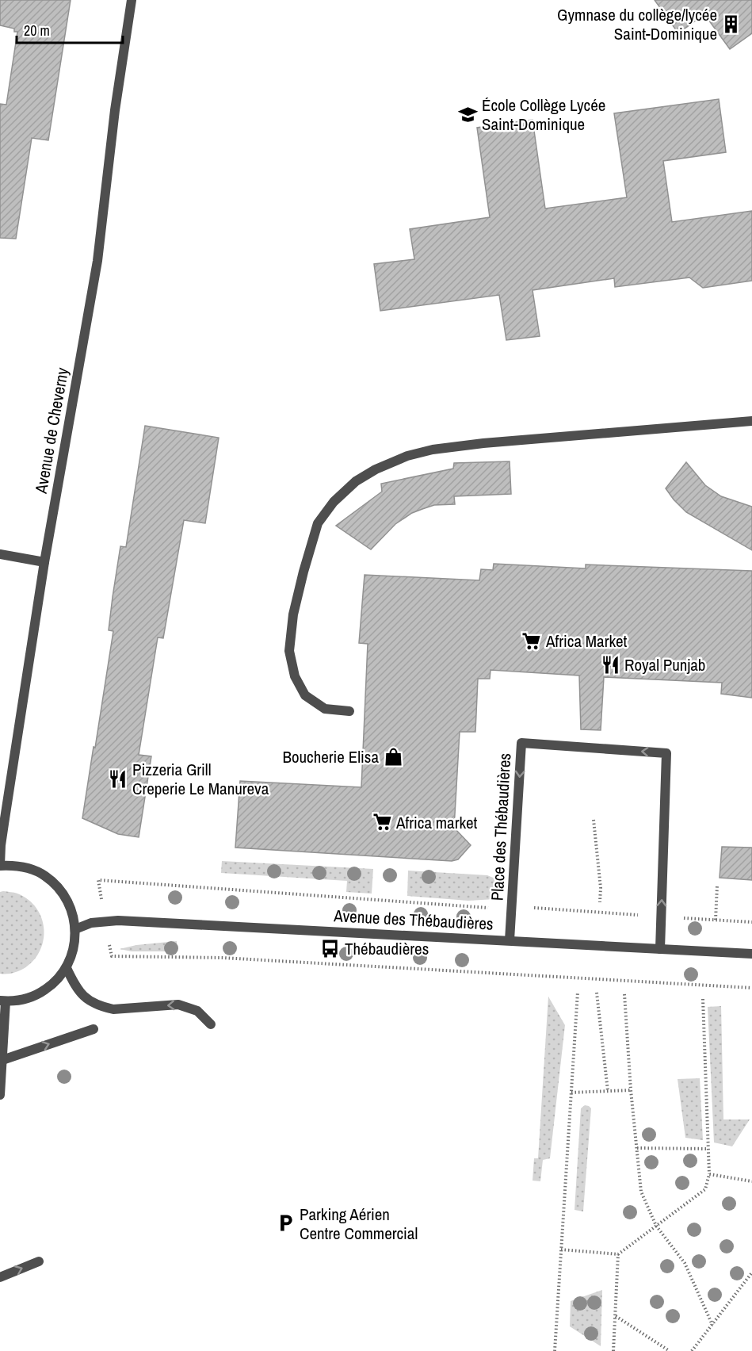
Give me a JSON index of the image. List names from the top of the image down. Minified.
{"streets":{"street":["Avenue de Cheverny","Place des Thébaudières","Avenue des Thébaudières"]},"crossings":[["Place des Thébaudières","Avenue des Thébaudières"]],"places":{"building":["Gymnase du collège/lycée Saint-Dominique"],"school or university":["École Collège Lycée Saint-Dominique"],"supermarket":["Africa Market","Africa market"],"restaurant":["Royal Punjab","Pizzeria Grill Creperie Le Manureva"],"shop":["Boucherie Elisa"],"bus stop":["Thébaudières"],"parking":["Parking Aérien Centre Commercial"]},"scale_bar":"20 m"}
